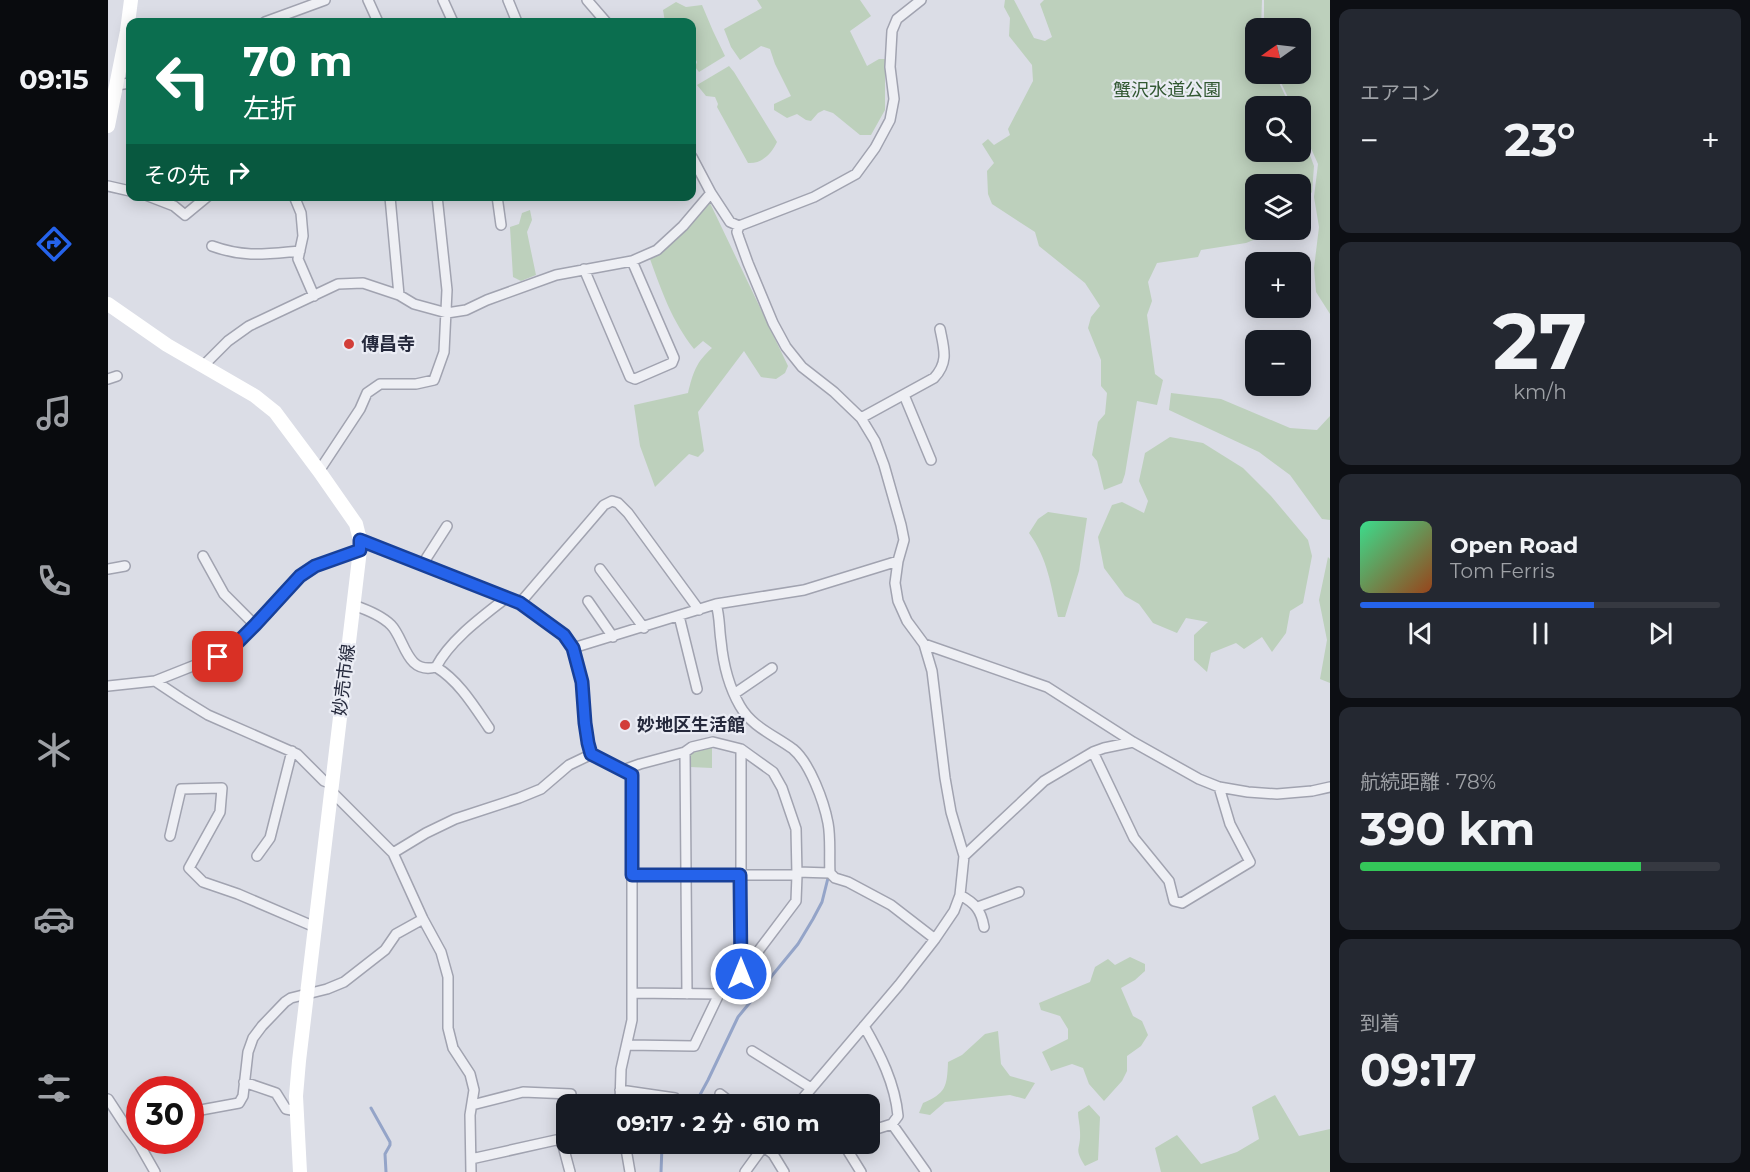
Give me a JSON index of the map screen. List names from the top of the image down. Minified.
{"streets":{"main road":["妙売市線"]},"parks":["蟹沢水道公園"],"places":["傳昌寺","妙地区生活館"],"north":"left","page":{"tabs":"09:15","tile":["エアコン",["27","km/h"],["航続距離 · 78%","390 km"],["到着","09:17"]],"map_buttons":["+","−"],"turn":["70 m","左折"],"heat":["−","23°","+"],"then":"その先","song":["Open Road","Tom Ferris"],"limit":"30","trip":"09:17 · 2 分 · 610 m"}}
